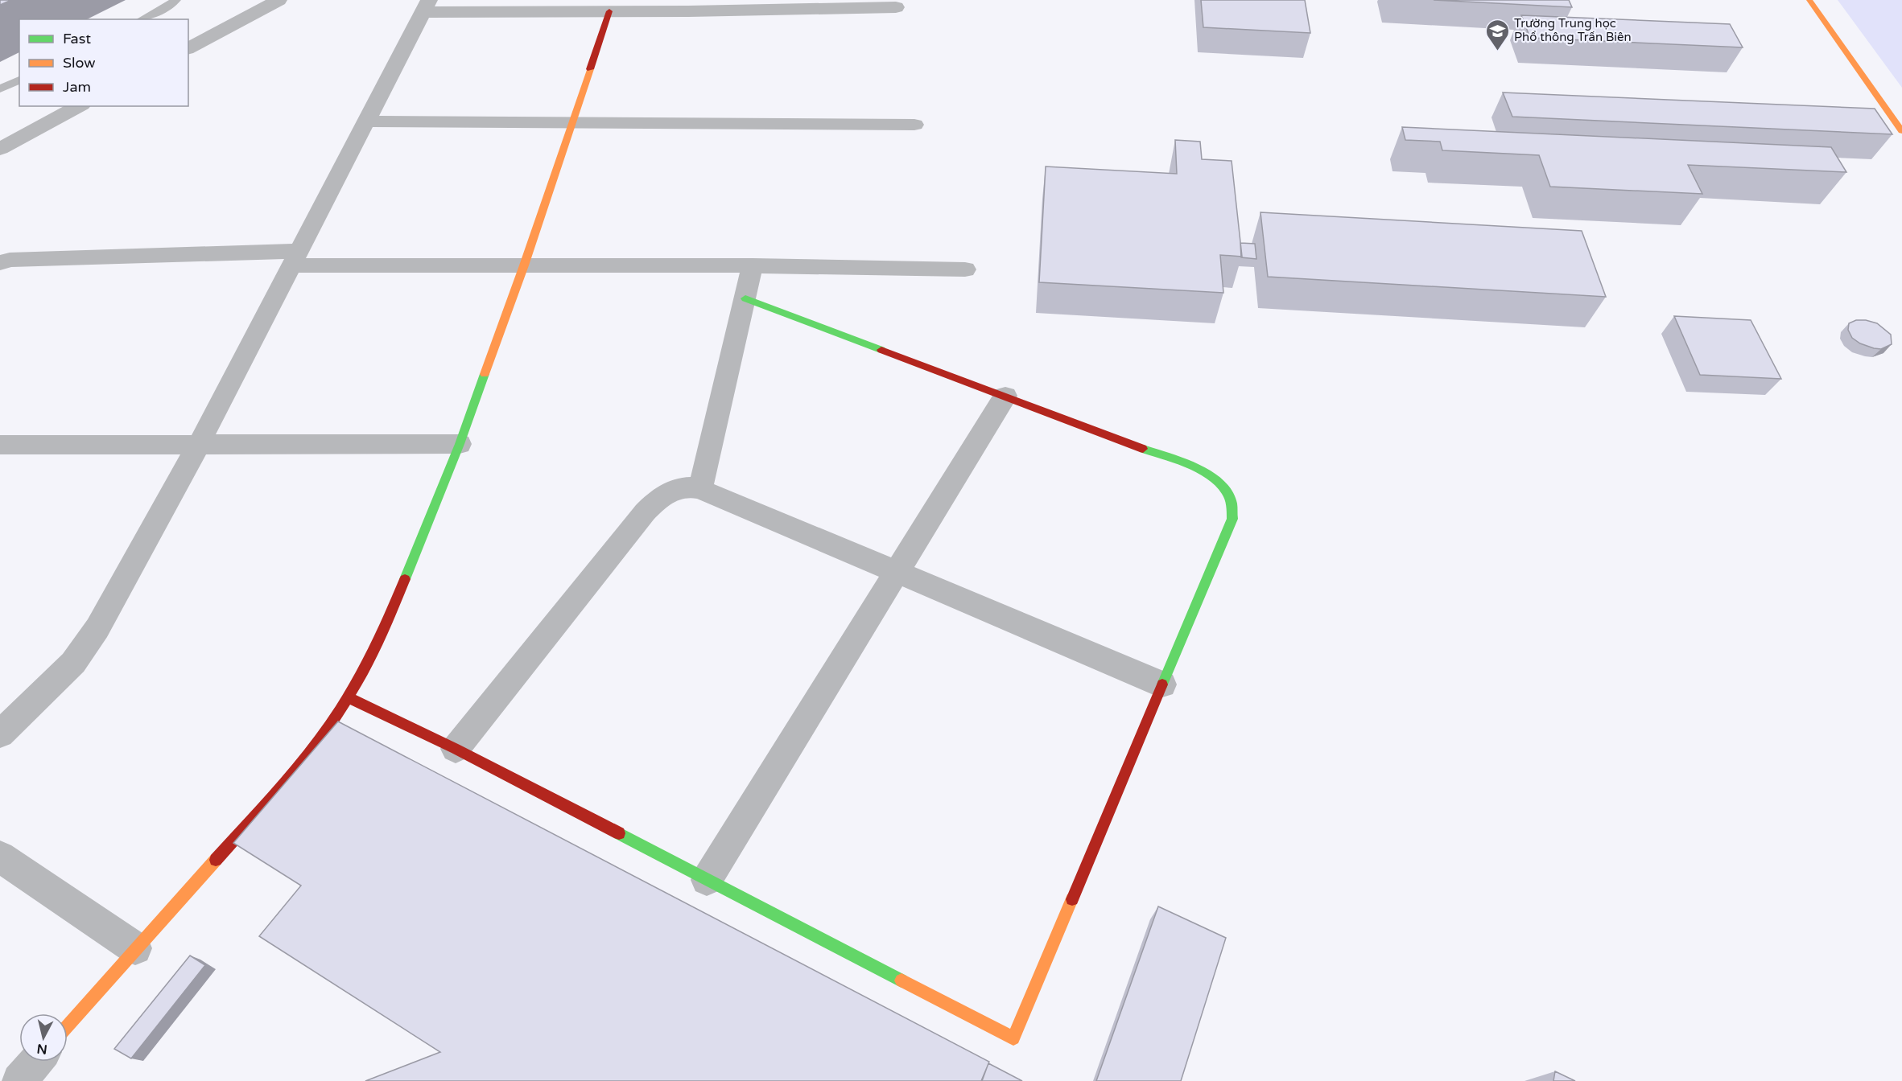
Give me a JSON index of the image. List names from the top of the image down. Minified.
{"places":{"school or university":["Trường Trung học Phổ thông Trấn Biên"]},"legend":["Fast","Slow","Jam"],"north":"bottom"}
